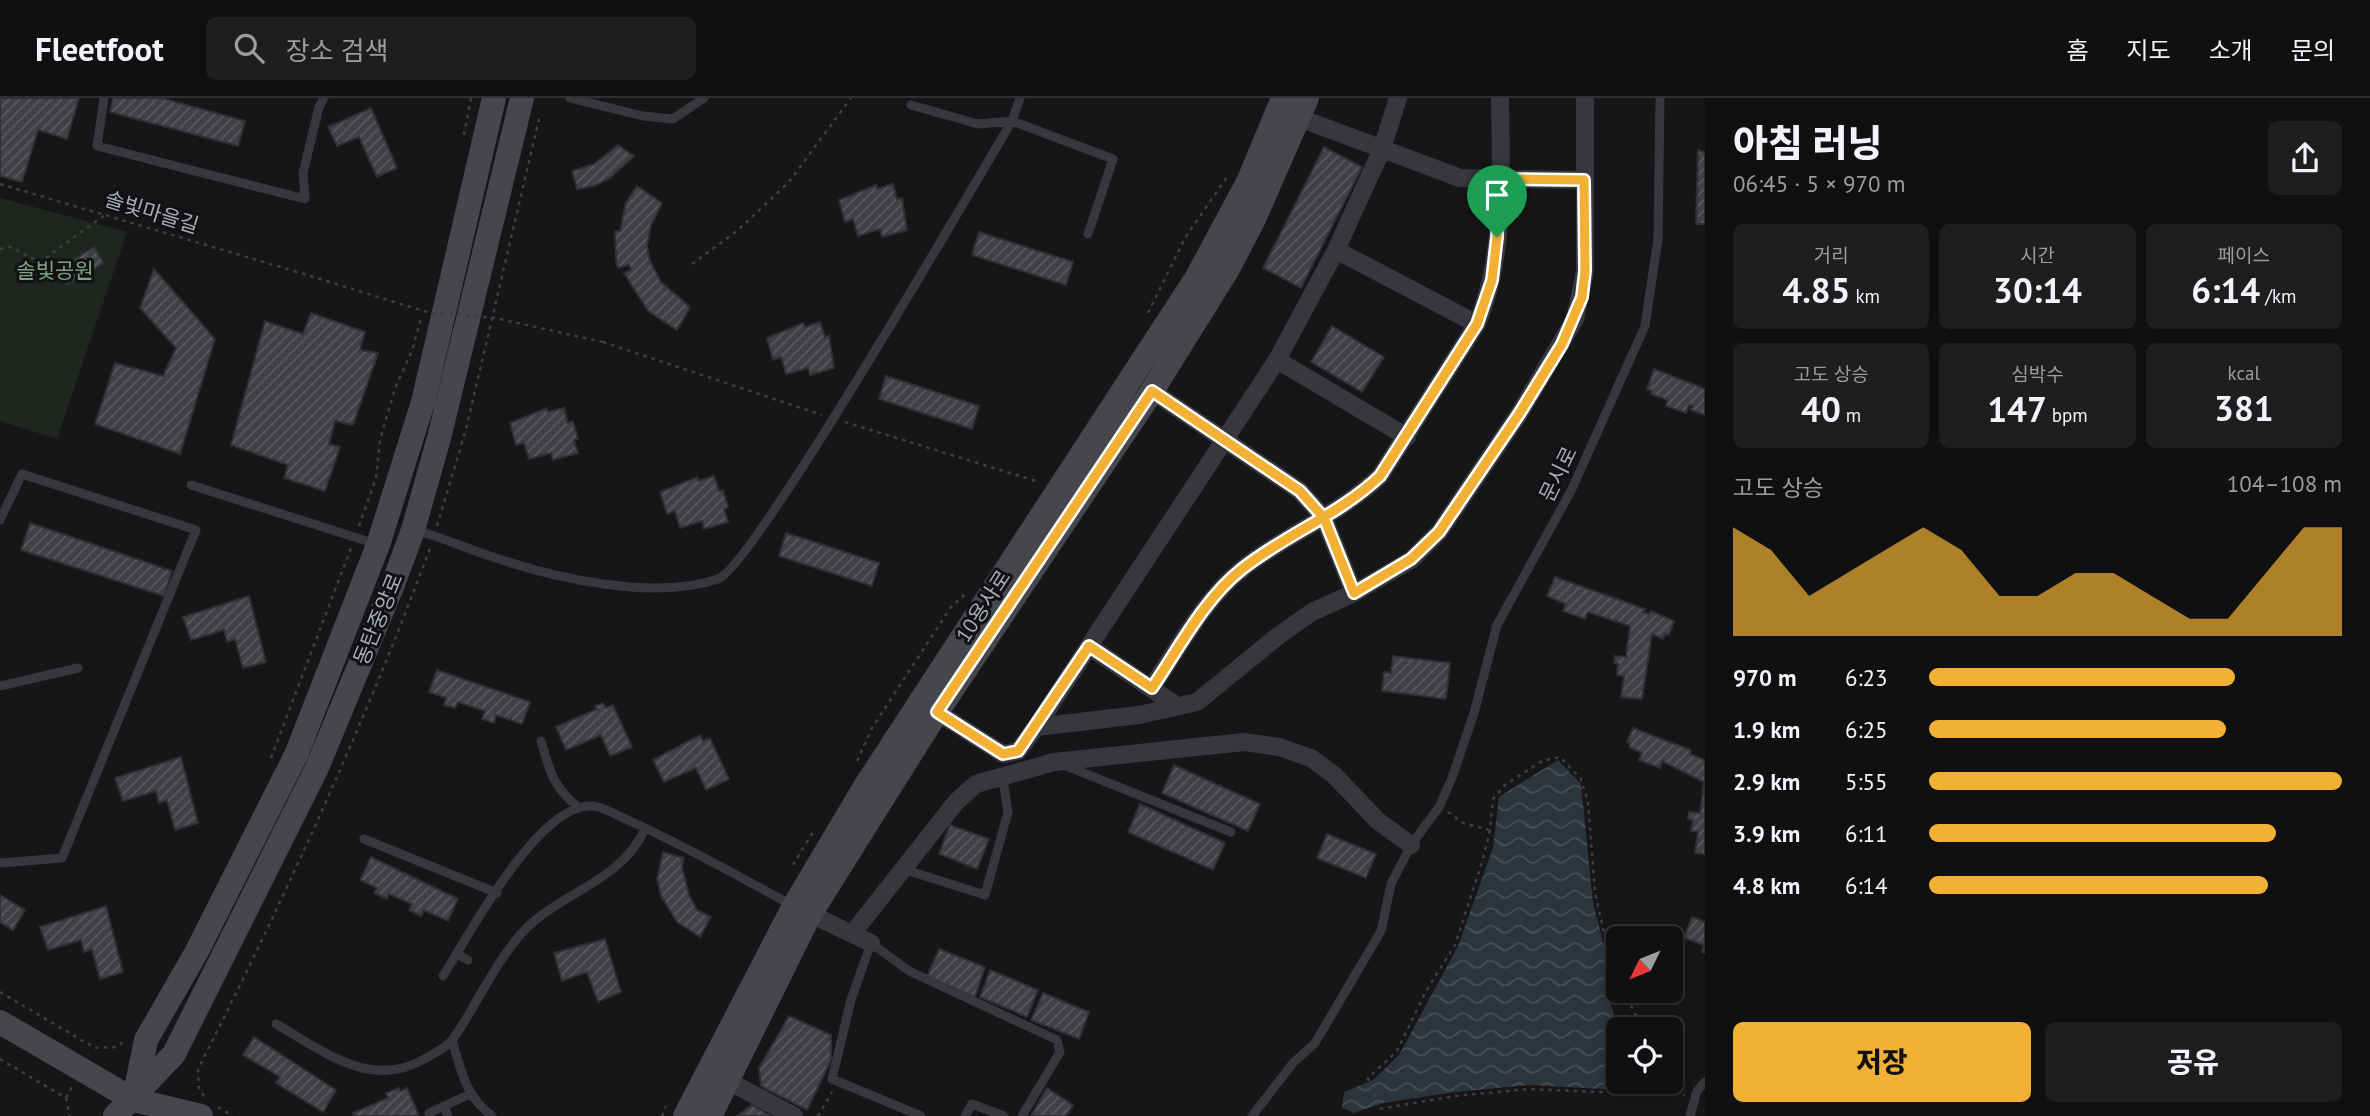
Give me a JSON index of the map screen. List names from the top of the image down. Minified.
{"streets":{"street":["10용사로","동탄중앙로"],"lane":["문시로"],"path":["솔빛마을길"]},"parks":["솔빛공원"],"north":"bottom left","page":{"header":"Fleetfoot","search":"장소 검색","nav":["홈","지도","소개","문의"],"heading":["아침 러닝","06:45 · 5 × 970 m"],"stats":[["거리","4.85 km"],["시간","30:14"],["페이스","6:14 /km"],["고도 상승","40 m"],["심박수","147 bpm"],["kcal","381"]],"chart":["고도 상승","104–108 m"],"list":[{"name":"970 m","note":"6:23"},{"name":"1.9 km","note":"6:25"},{"name":"2.9 km","note":"5:55"},{"name":"3.9 km","note":"6:11"},{"name":"4.8 km","note":"6:14"}],"buttons":["저장","공유"]}}
